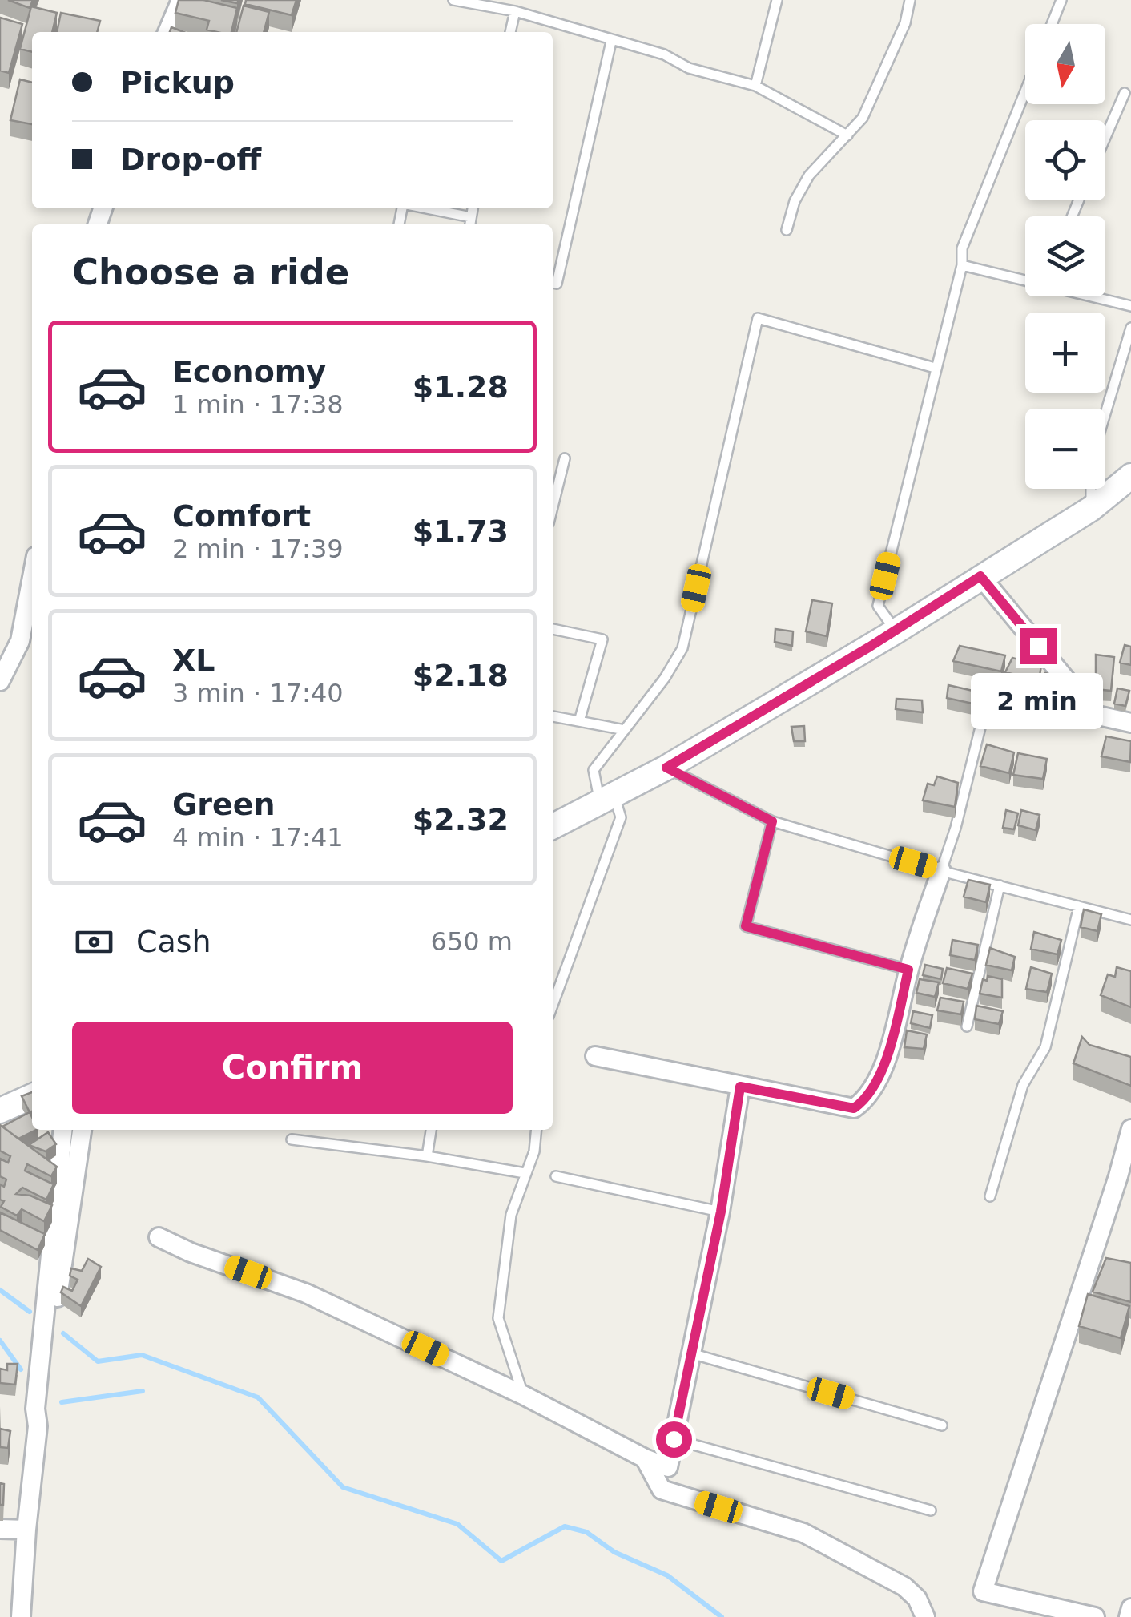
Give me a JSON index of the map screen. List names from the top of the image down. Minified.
{"north":"bottom","page":{"map_buttons":["+","−"],"banner":["Pickup","Drop-off"],"heading":"Choose a ride","list":[{"name":"Economy","note":"1 min · 17:38","value":"$1.28"},{"name":"Comfort","note":"2 min · 17:39","value":"$1.73"},{"name":"XL","note":"3 min · 17:40","value":"$2.18"},{"name":"Green","note":"4 min · 17:41","value":"$2.32"}],"bubble":"2 min","pay":["Cash","650 m"],"buttons":"Confirm"}}
